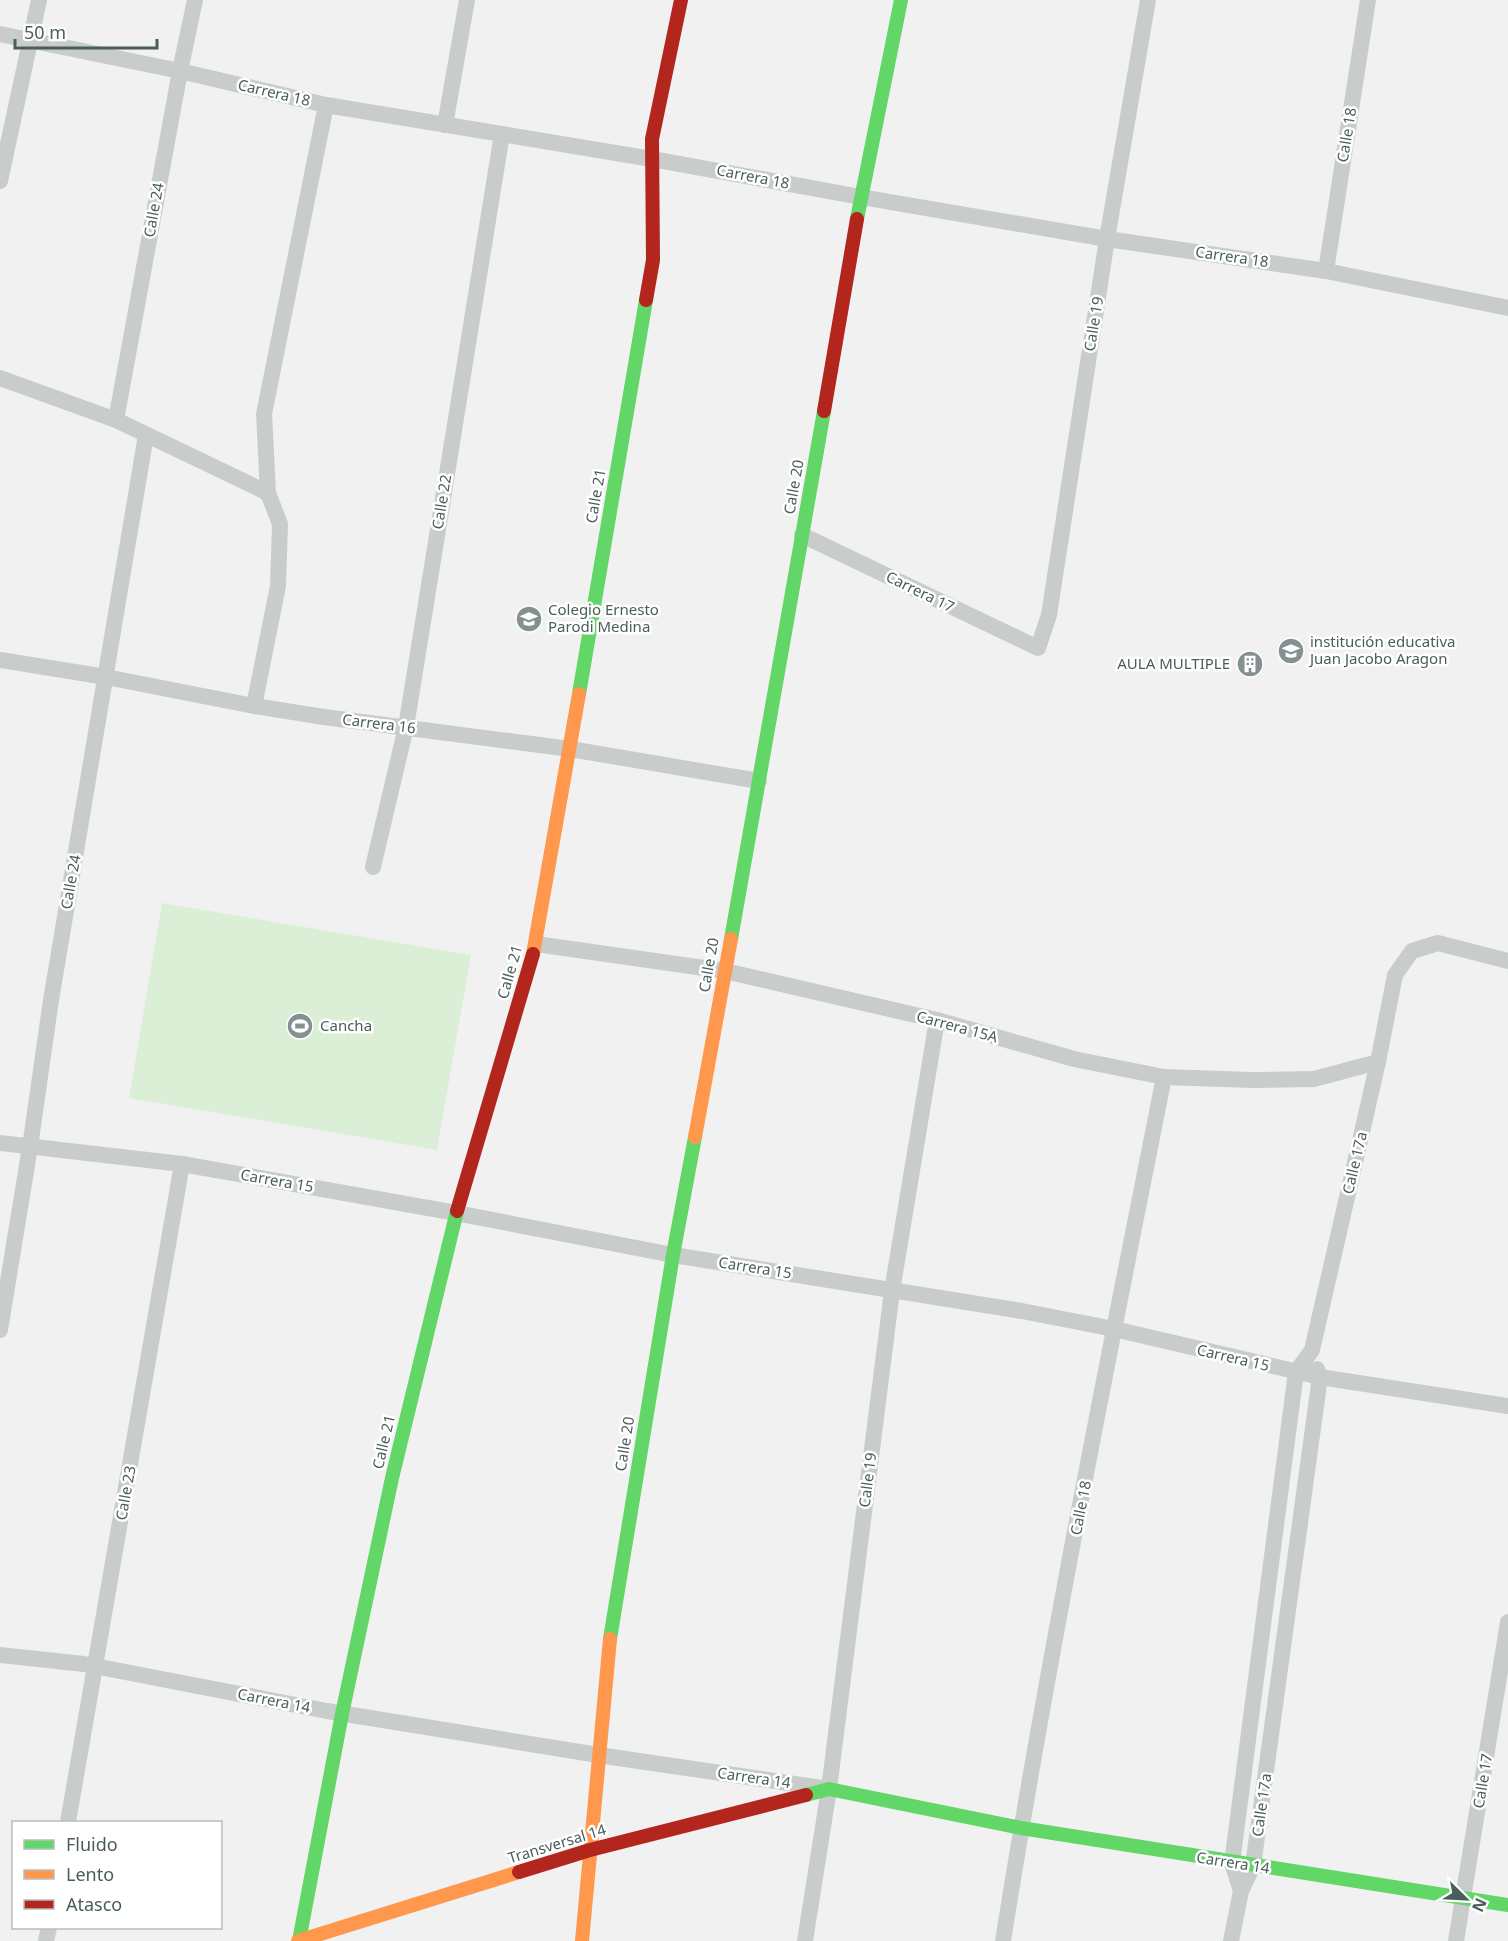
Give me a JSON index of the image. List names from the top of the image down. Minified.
{"streets":{"street":["Carrera 18","Calle 18","Calle 24","Calle 19","Calle 20","Calle 21","Calle 22","Carrera 17","Carrera 16","Carrera 15A","Calle 17a","Carrera 15","Calle 23","Carrera 14","Calle 17","Transversal 14"]},"crossings":[["Carrera 18","Calle 18"],["Carrera 18","Calle 24"],["Carrera 18","Calle 19"],["Carrera 18","Calle 20"],["Carrera 18","Calle 21"],["Carrera 18","Calle 22"],["Calle 18","Carrera 15A"],["Calle 18","Carrera 15"],["Calle 18","Carrera 14"],["Calle 24","Carrera 16"],["Calle 24","Carrera 15"],["Calle 19","Carrera 17"],["Calle 19","Carrera 15A"],["Calle 19","Carrera 15"],["Calle 19","Carrera 14"],["Calle 19","Transversal 14"],["Calle 20","Carrera 17"],["Calle 20","Carrera 16"],["Calle 20","Carrera 15A"],["Calle 20","Carrera 15"],["Calle 20","Carrera 14"],["Calle 20","Transversal 14"],["Calle 21","Carrera 16"],["Calle 21","Carrera 15A"],["Calle 21","Carrera 15"],["Calle 21","Carrera 14"],["Calle 21","Transversal 14"],["Calle 22","Carrera 16"],["Carrera 15A","Calle 17a"],["Calle 17a","Carrera 15"],["Calle 17a","Carrera 14"],["Carrera 15","Calle 23"],["Calle 23","Carrera 14"],["Carrera 14","Calle 17"],["Carrera 14","Transversal 14"]],"places":{"school or university":["Colegio Ernesto Parodi Medina","institución educativa Juan Jacobo Aragon"],"building":["AULA MULTIPLE"],"sports":["Cancha"]},"legend":["Fluido","Lento","Atasco"],"scale_bar":"50 m","north":"bottom right"}
